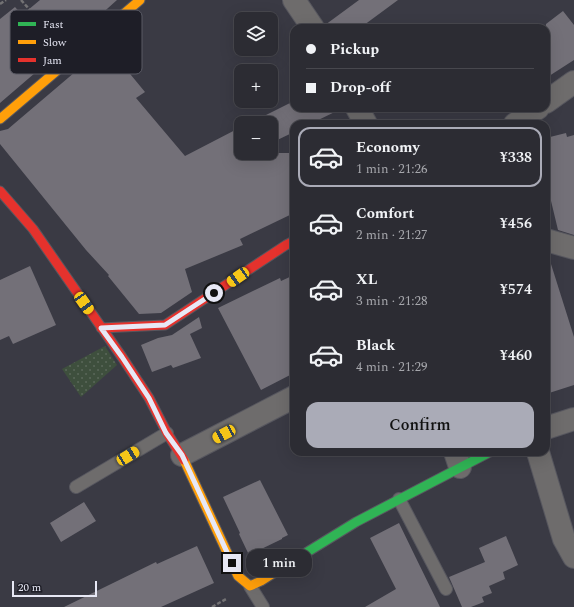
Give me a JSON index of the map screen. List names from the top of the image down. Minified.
{"legend":["Fast","Slow","Jam"],"scale_bar":"20 m","page":{"map_buttons":["+","−"],"banner":["Pickup","Drop-off"],"list":[{"name":"Economy","note":"1 min · 21:26","value":"¥338"},{"name":"Comfort","note":"2 min · 21:27","value":"¥456"},{"name":"XL","note":"3 min · 21:28","value":"¥574"},{"name":"Black","note":"4 min · 21:29","value":"¥460"}],"buttons":"Confirm","bubble":"1 min","scale":"20 m"}}
